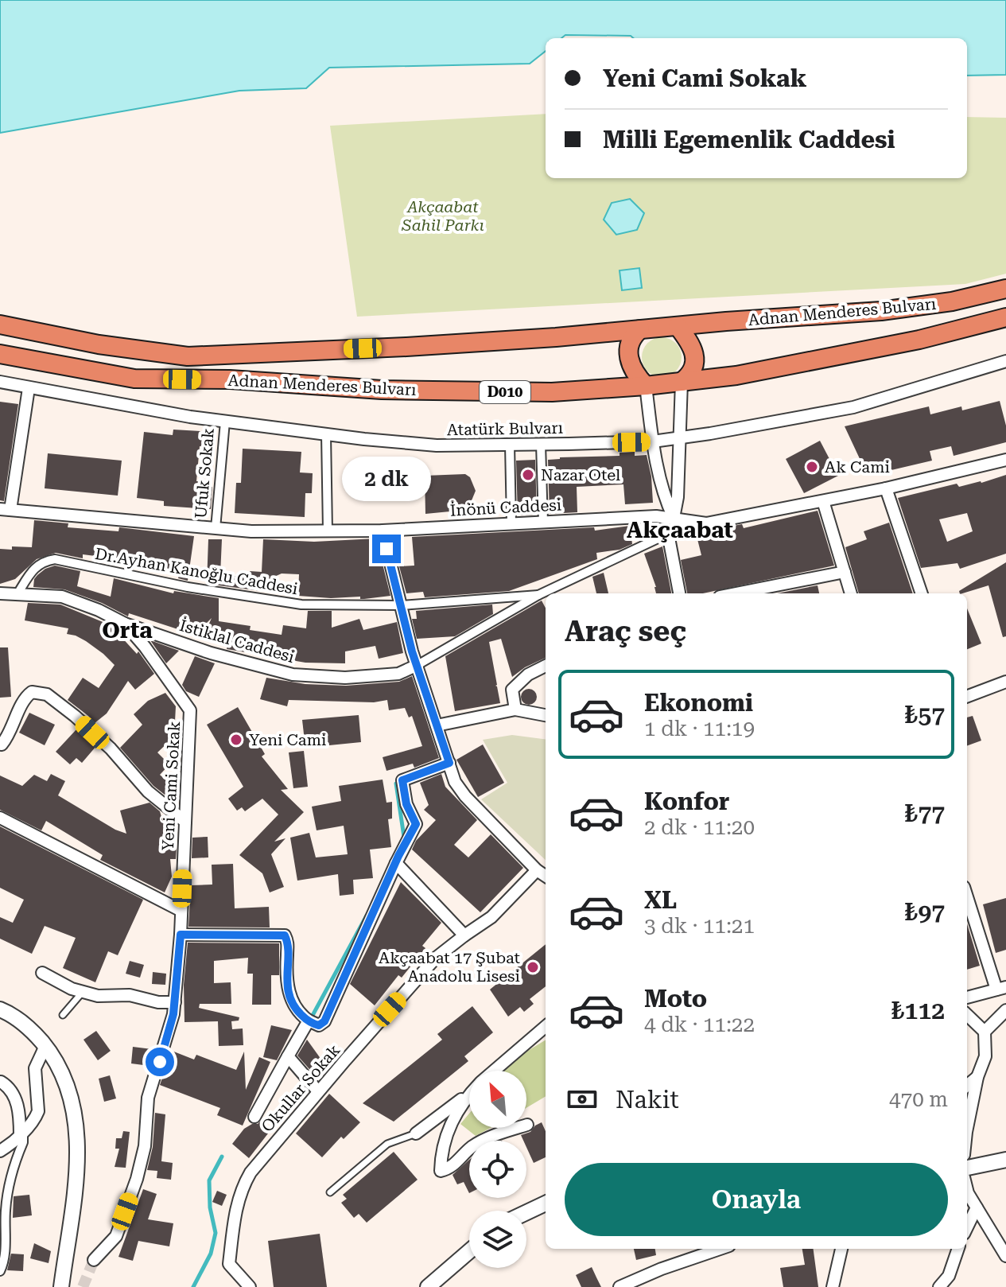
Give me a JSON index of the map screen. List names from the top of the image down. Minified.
{"streets":{"highway":["Adnan Menderes Bulvarı","D010"],"street":["Atatürk Bulvarı","Ufuk Sokak","İnönü Caddesi","Dr.Ayhan Kanoğlu Caddesi","İstiklal Caddesi","Yeni Cami Sokak","Okullar Sokak"]},"crossings":[["Atatürk Bulvarı","Ufuk Sokak"],["Ufuk Sokak","İnönü Caddesi"],["Dr.Ayhan Kanoğlu Caddesi","İstiklal Caddesi"],["İstiklal Caddesi","Yeni Cami Sokak"]],"districts":["Akçaabat","Orta"],"parks":["Akçaabat Sahil Parkı"],"places":["Ak Cami","Nazar Otel","Yeni Cami","Akçaabat 17 Şubat Anadolu Lisesi"],"north":"top left","page":{"banner":["Yeni Cami Sokak","Milli Egemenlik Caddesi"],"bubble":"2 dk","heading":"Araç seç","list":[{"name":"Ekonomi","note":"1 dk · 11:19","value":"₺57"},{"name":"Konfor","note":"2 dk · 11:20","value":"₺77"},{"name":"XL","note":"3 dk · 11:21","value":"₺97"},{"name":"Moto","note":"4 dk · 11:22","value":"₺112"}],"pay":["Nakit","470 m"],"buttons":"Onayla"}}
